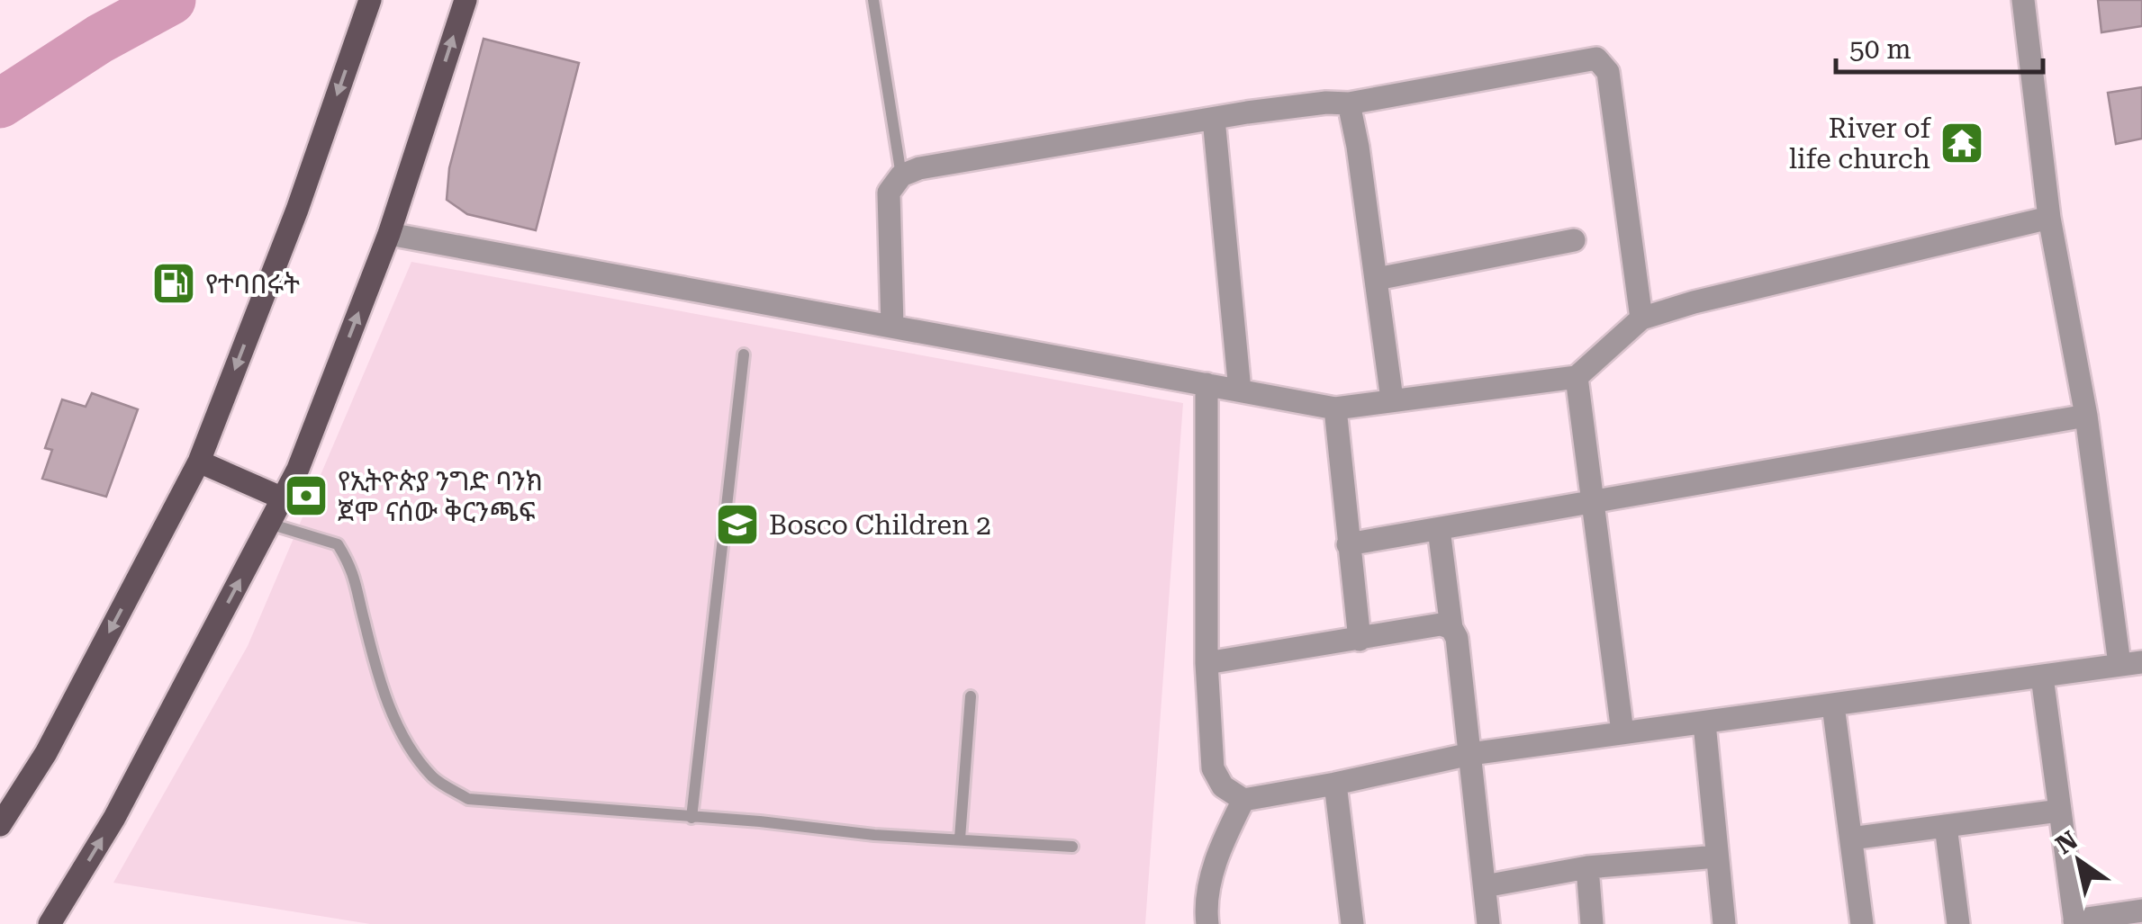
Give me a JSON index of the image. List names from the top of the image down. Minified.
{"places":{"temple":["River of life church"],"fuel station":["የተባበሩት"],"bank":["የኢትዮጵያ ንግድ ባንክ ጀሞ ናሰው ቅርንጫፍ"],"school or university":["Bosco Children 2"]},"scale_bar":"50 m","north":"top left"}
